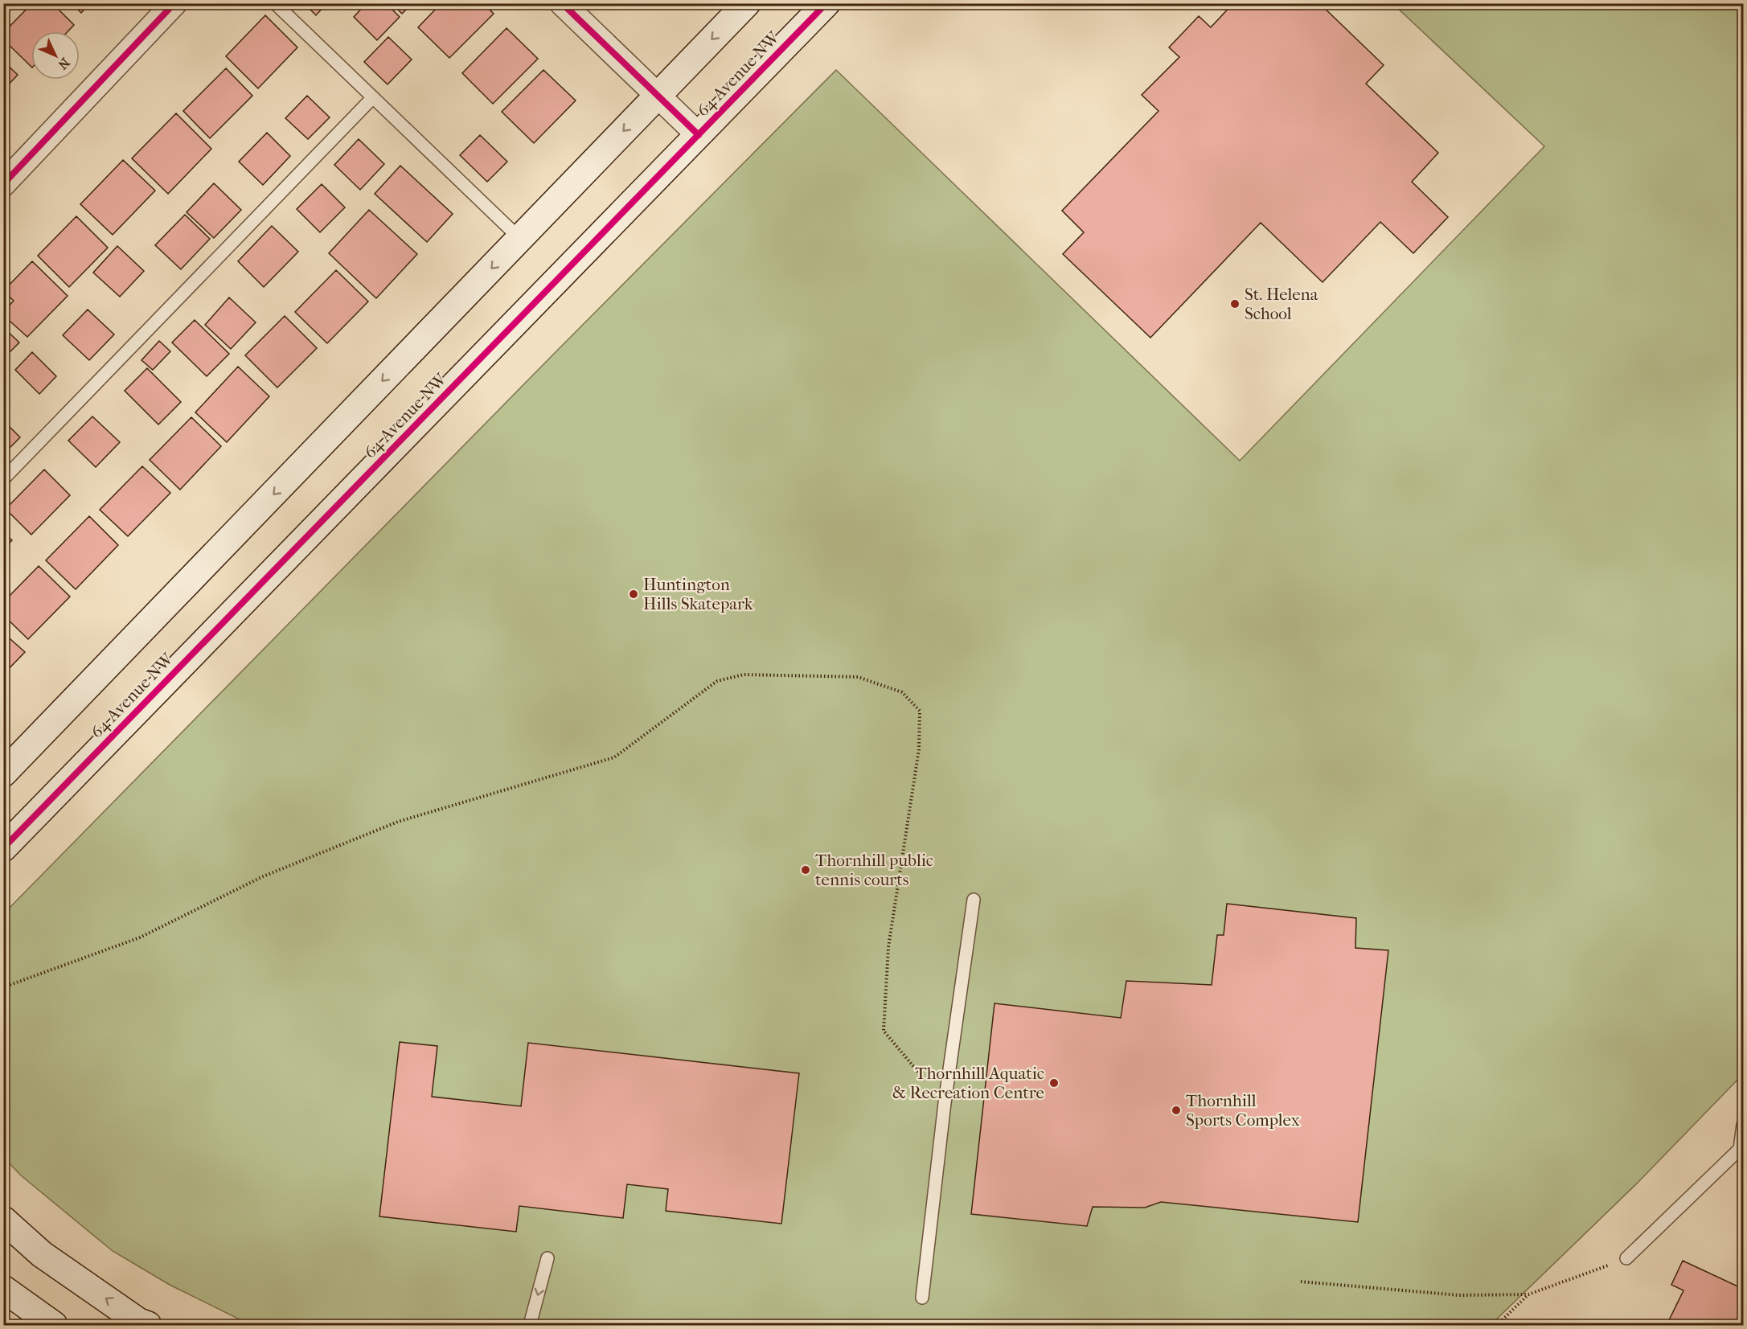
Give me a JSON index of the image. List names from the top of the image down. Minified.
{"streets":{"main road":["64 Avenue NW"]},"places":["St. Helena School","Huntington Hills Skatepark","Thornhill public tennis courts","Thornhill Aquatic & Recreation Centre","Thornhill Sports Complex"],"north":"bottom right"}
